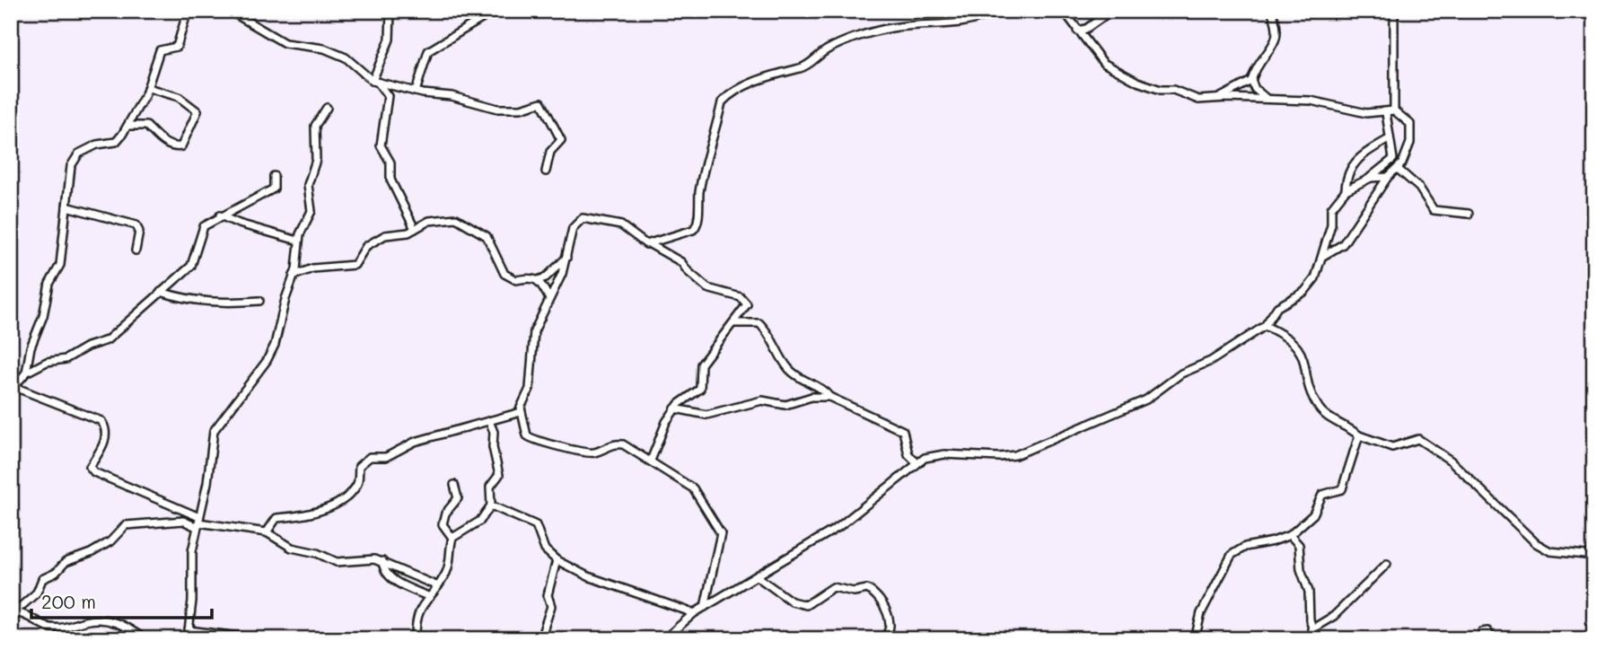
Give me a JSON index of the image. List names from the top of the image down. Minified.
{"scale_bar":"200 m"}
